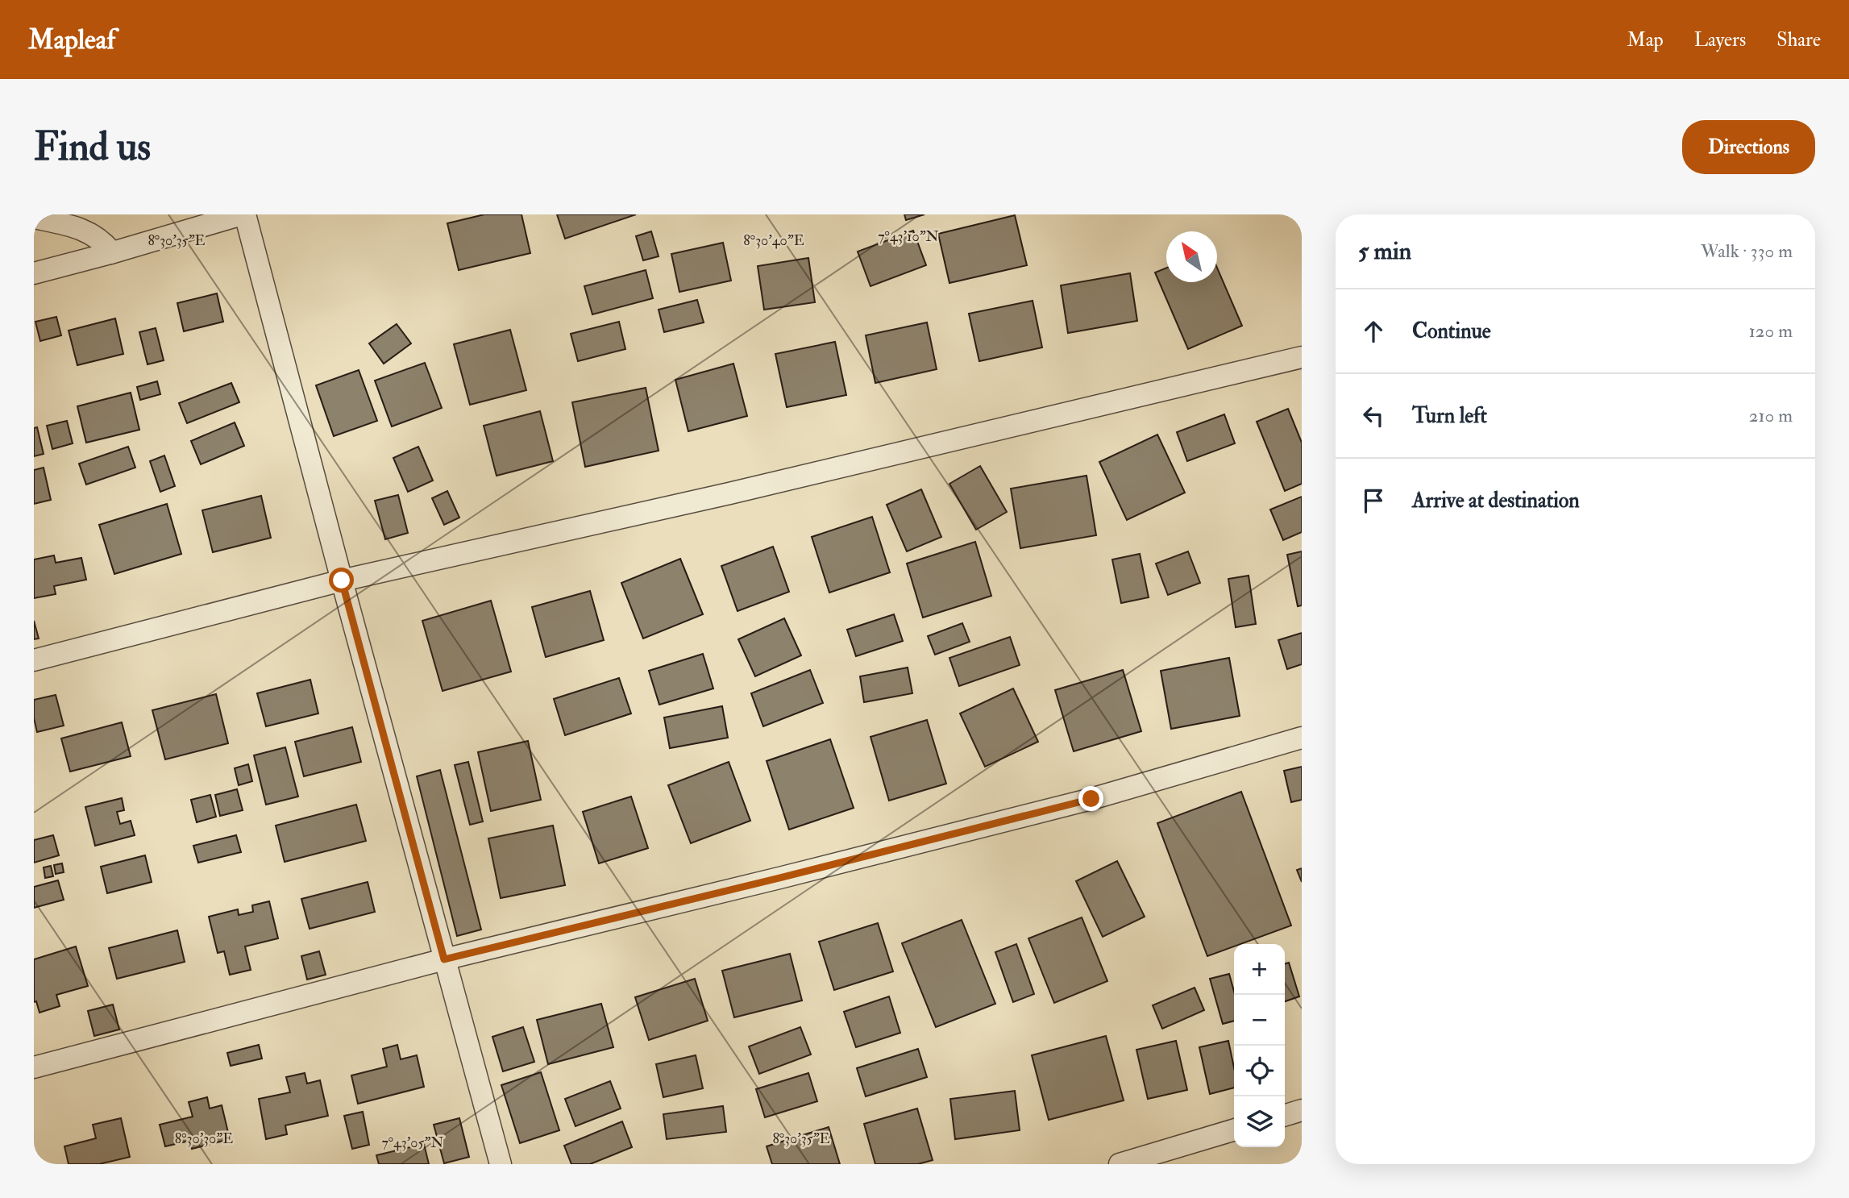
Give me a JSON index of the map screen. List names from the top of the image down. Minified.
{"north":"top left","page":{"header":"Mapleaf","nav":["Map","Layers","Share"],"buttons":"Directions","title":"Find us","heading":["5 min","Walk · 330 m"],"list":[["Continue","120 m"],["Turn left","210 m"],"Arrive at destination"],"map_buttons":["+","−"]},"coordinates":["7°43'10\"N","8°30'35\"E","8°30'40\"E","8°30'30\"E","7°43'05\"N"]}
